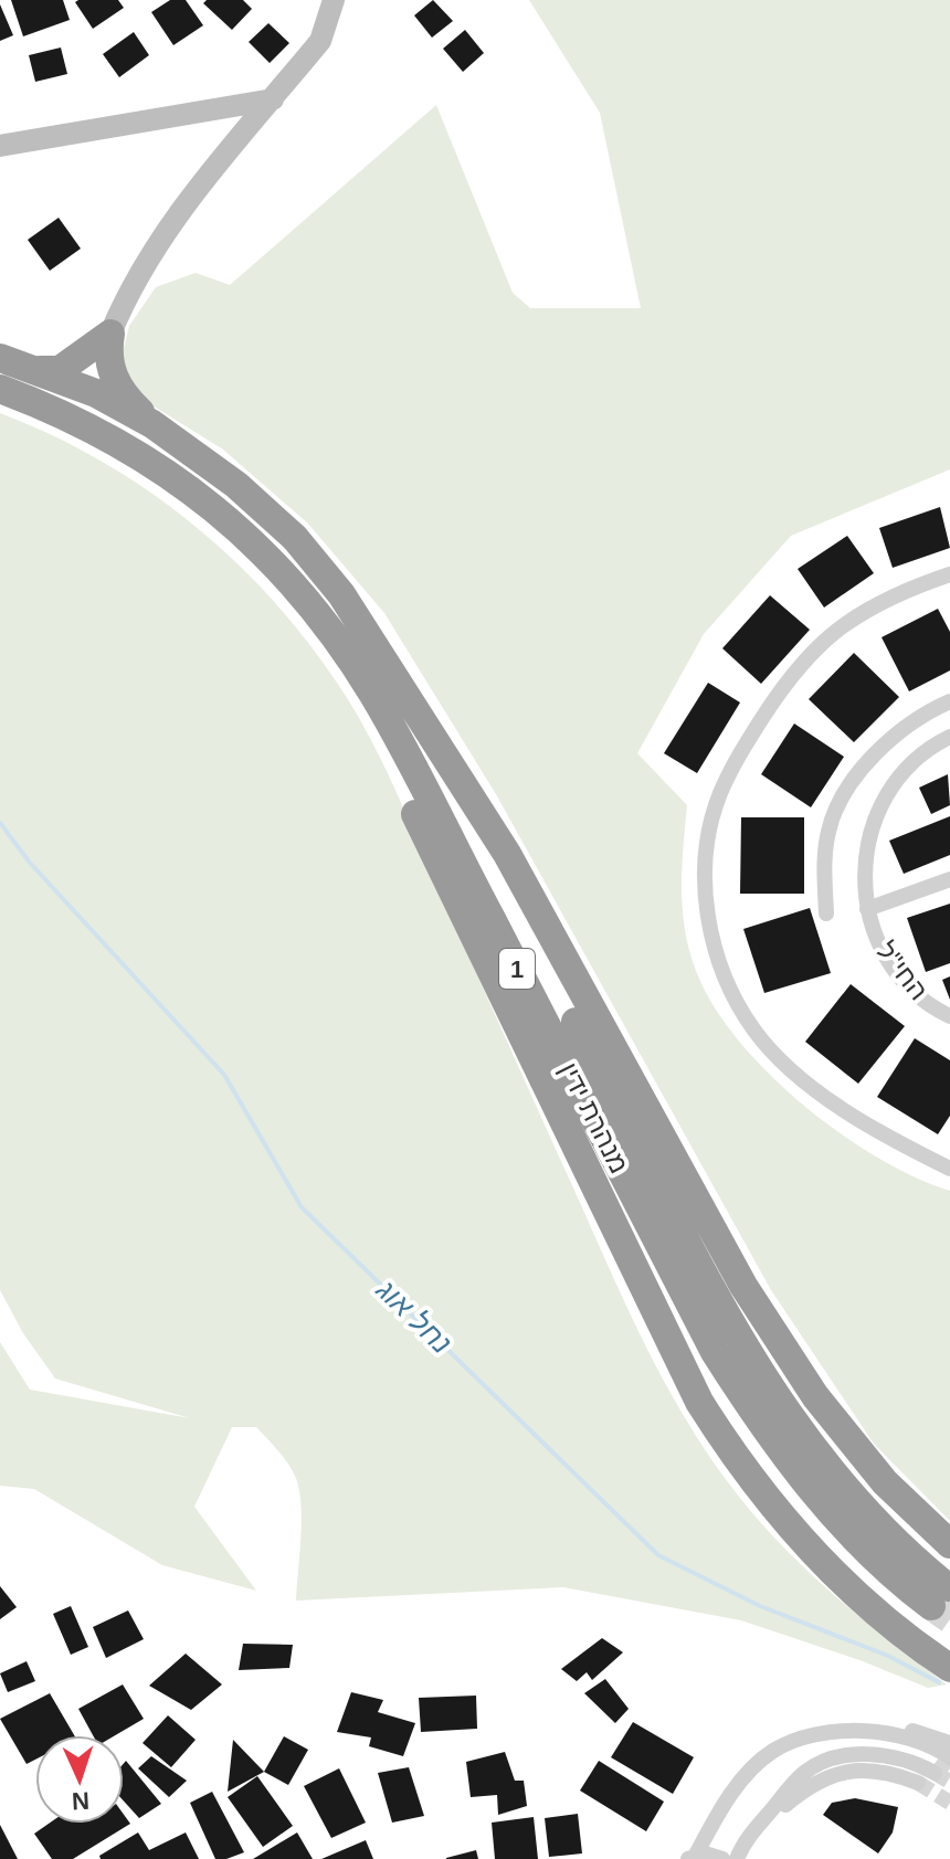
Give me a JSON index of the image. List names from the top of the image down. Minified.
{"streets":{"highway":["1","מנהרת ידין"],"street":["החי\"ל"]},"crossings":[["1","מנהרת ידין"]],"water":["נחל אוג"],"north":"bottom"}
